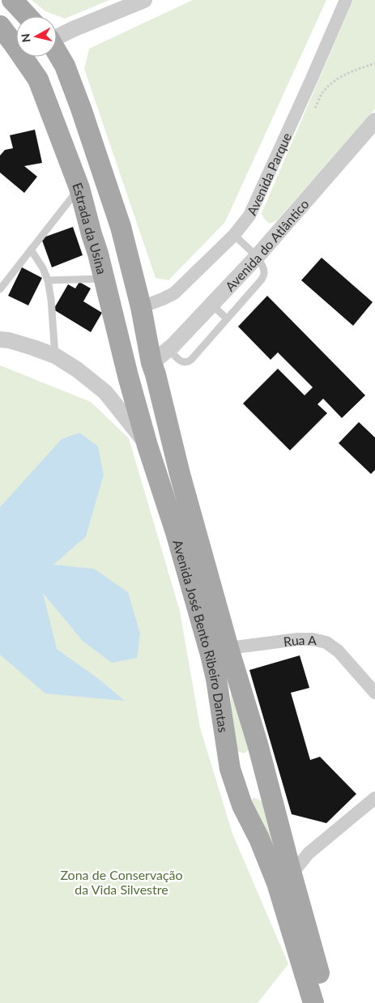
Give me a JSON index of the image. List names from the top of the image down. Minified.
{"streets":{"main road":["Estrada da Usina","Avenida José Bento Ribeiro Dantas"],"street":["Avenida Parque","Avenida do Atlântico","Rua A"]},"crossings":[["Estrada da Usina","Avenida José Bento Ribeiro Dantas"],["Avenida do Atlântico","Avenida José Bento Ribeiro Dantas"],["Avenida José Bento Ribeiro Dantas","Rua A"]],"parks":["Zona de Conservação da Vida Silvestre"],"north":"left"}
